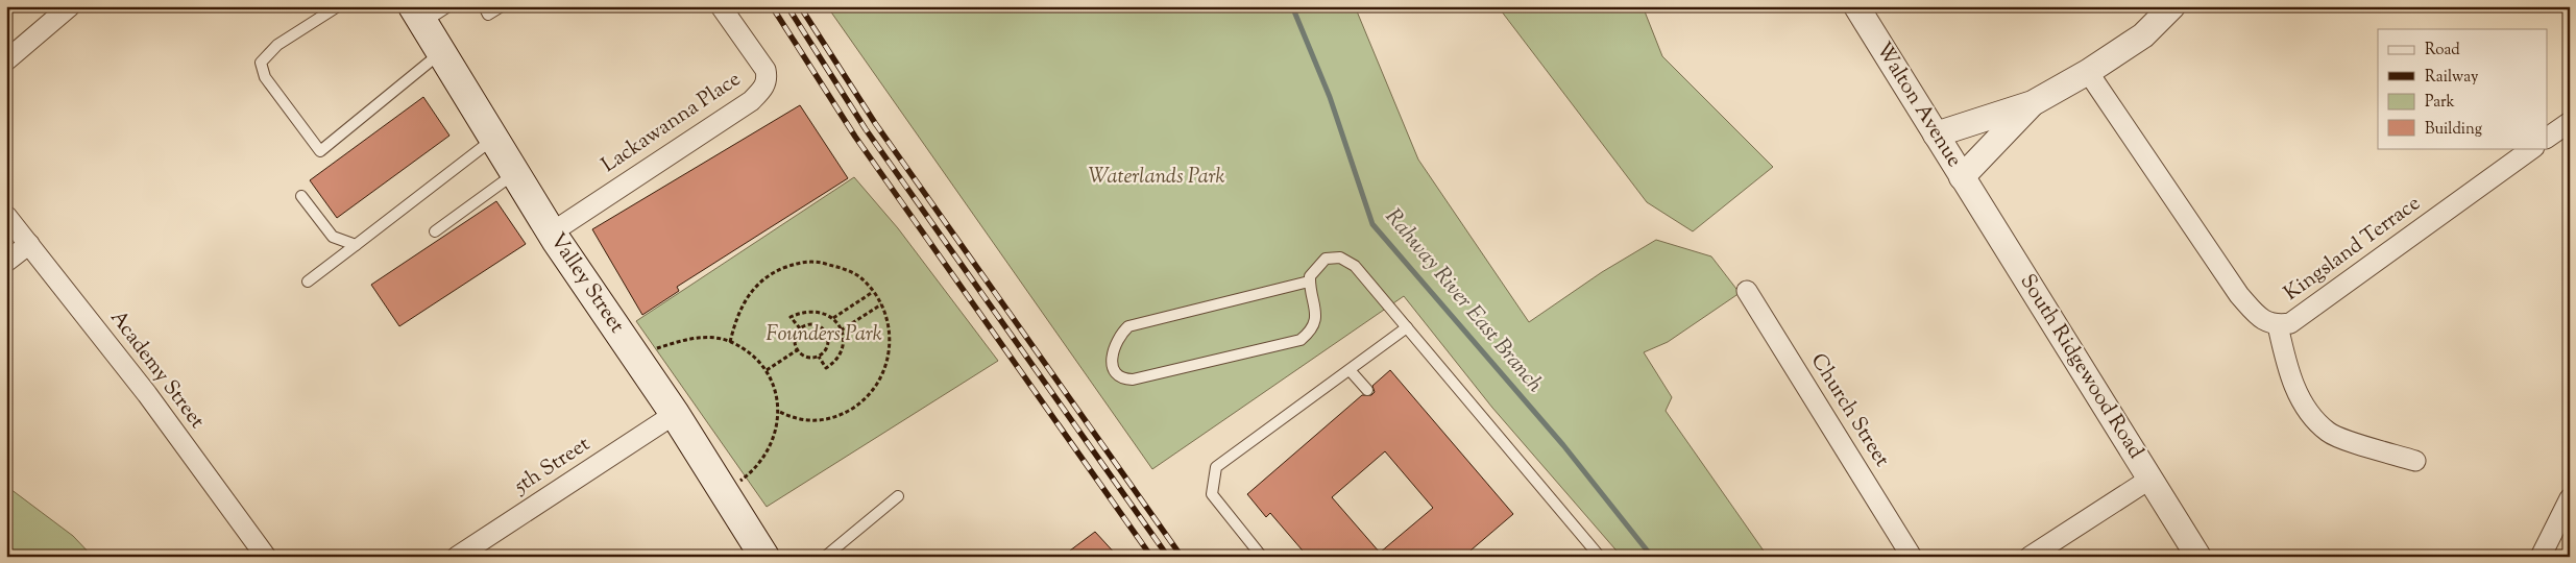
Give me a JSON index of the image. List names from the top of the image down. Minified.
{"streets":{"main road":["Valley Street"],"street":["Walton Avenue","Lackawanna Place","Kingsland Terrace","South Ridgewood Road","Academy Street","Church Street","5th Street"]},"crossings":[["Walton Avenue","South Ridgewood Road"],["Lackawanna Place","Valley Street"],["Valley Street","5th Street"]],"water":["Rahway River East Branch"],"parks":["Waterlands Park","Founders Park"],"legend":["Road","Railway","Park","Building"]}
